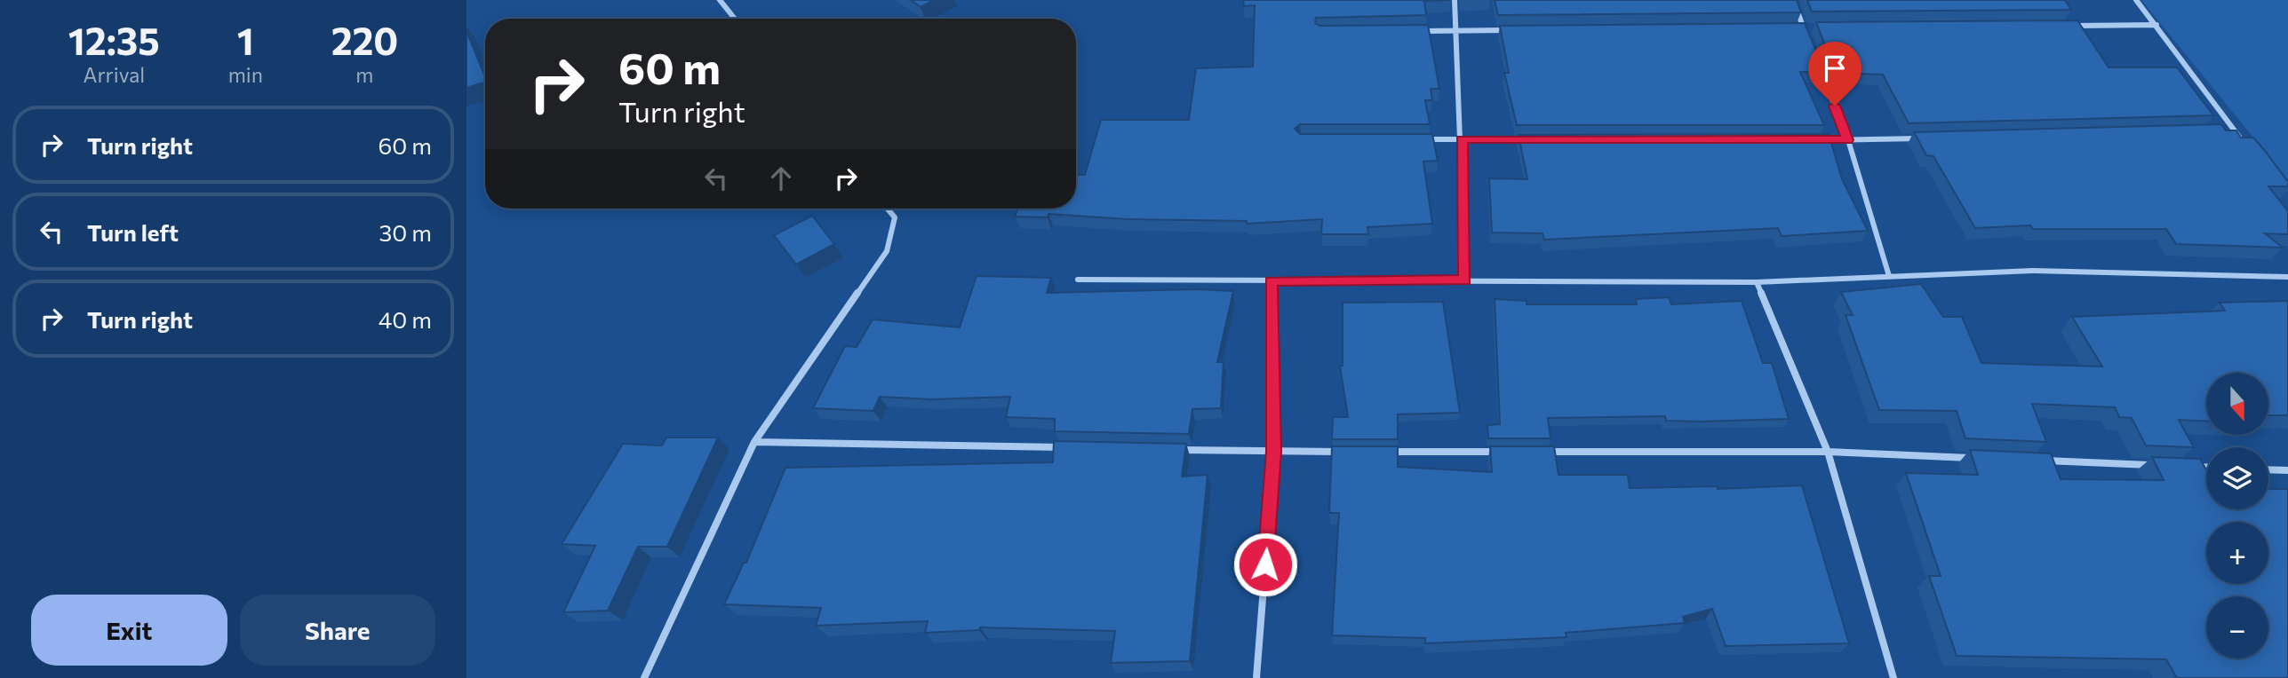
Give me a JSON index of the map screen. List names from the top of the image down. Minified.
{"north":"bottom","page":{"eta":["12:35","Arrival","1","min","220","m"],"turn":["60 m","Turn right"],"list":[{"name":"Turn right","value":"60 m"},{"name":"Turn left","value":"30 m"},{"name":"Turn right","value":"40 m"}],"map_buttons":["+","−"],"buttons":["Exit","Share"]}}
